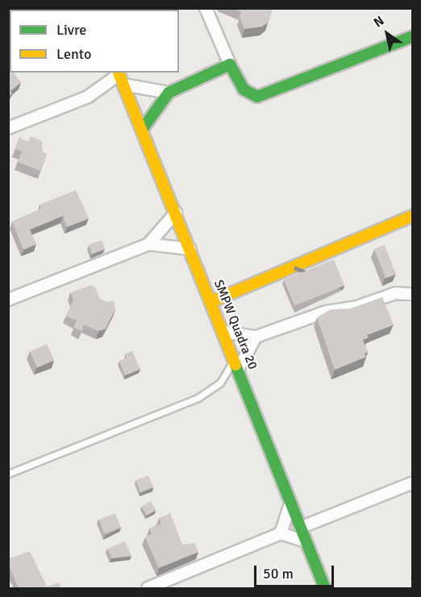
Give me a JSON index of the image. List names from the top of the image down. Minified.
{"streets":{"street":["SMPW Quadra 20"]},"legend":["Livre","Lento"],"scale_bar":"50 m","north":"top left"}
